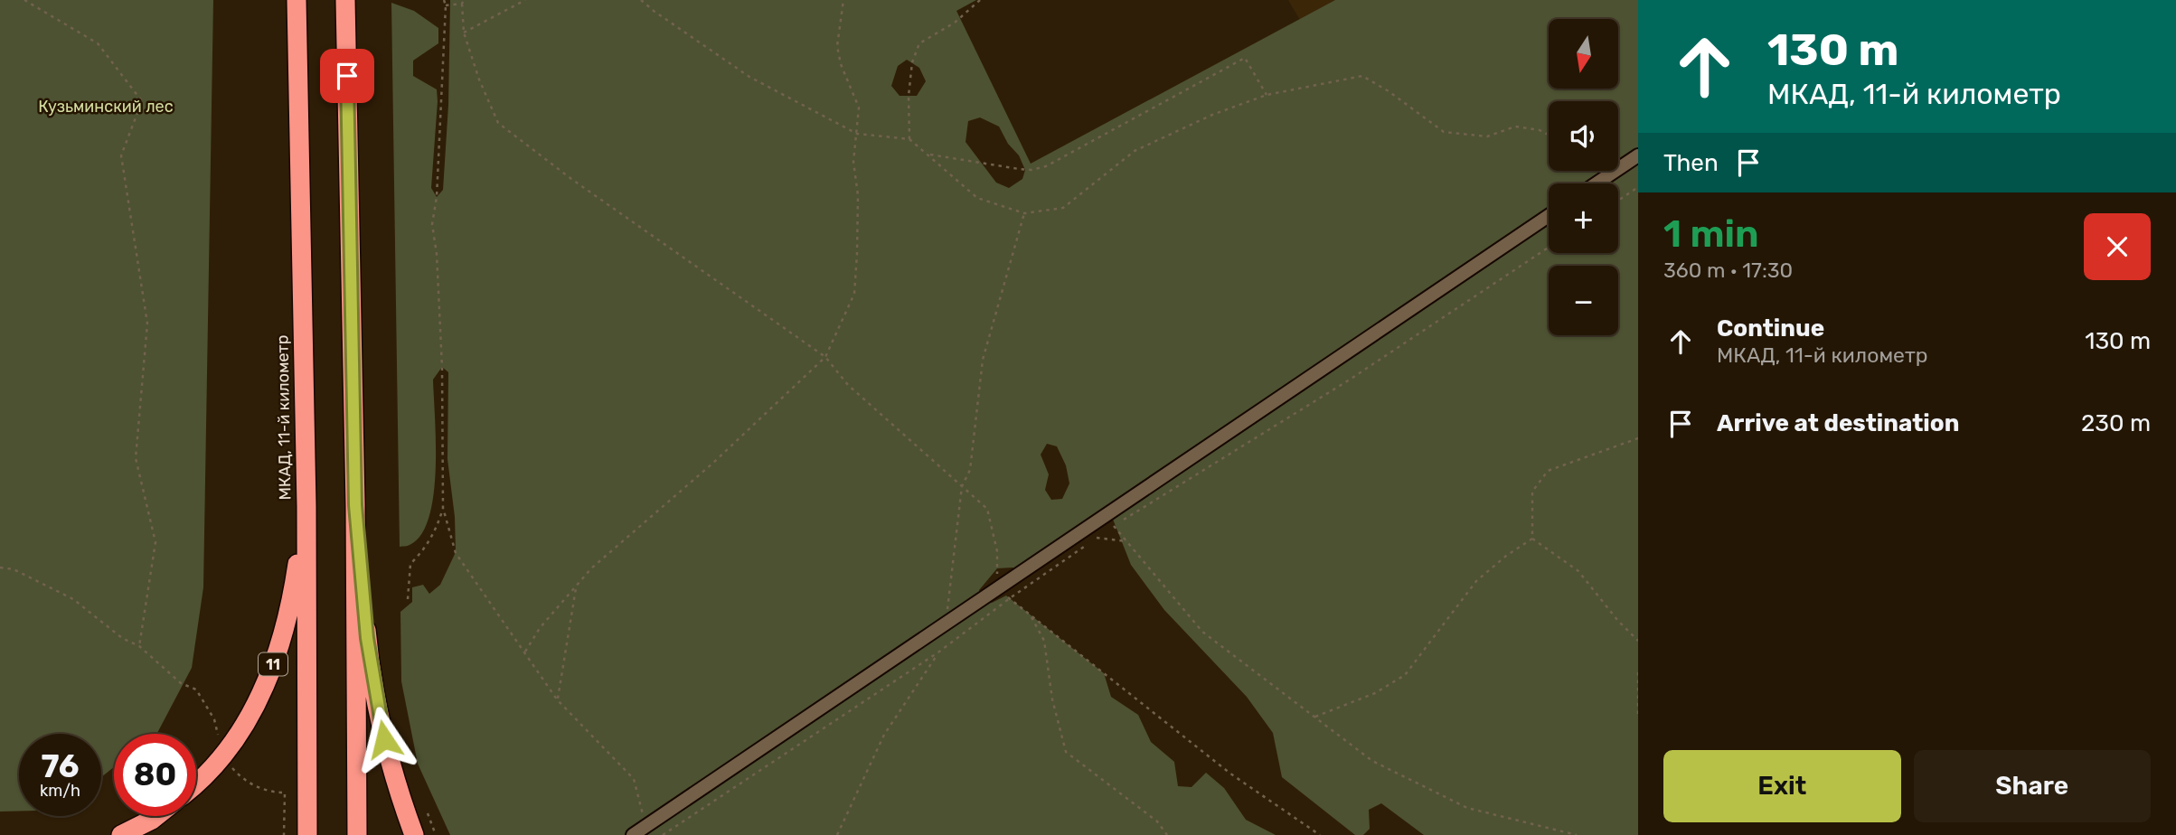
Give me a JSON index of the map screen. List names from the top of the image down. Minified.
{"streets":{"highway":["МКАД, 11-й километр","11"]},"crossings":[["МКАД, 11-й километр","11"]],"parks":["Кузьминский лес"],"north":"bottom","page":{"turn":["130 m","МКАД, 11-й километр"],"map_buttons":["+","−"],"then":"Then","heading":["1 min","360 m · 17:30"],"list":[{"name":"Continue","note":"МКАД, 11-й километр","value":"130 m"},{"name":"Arrive at destination","value":"230 m"}],"speed":"76 km/h","limit":"80","buttons":["Exit","Share"]}}
